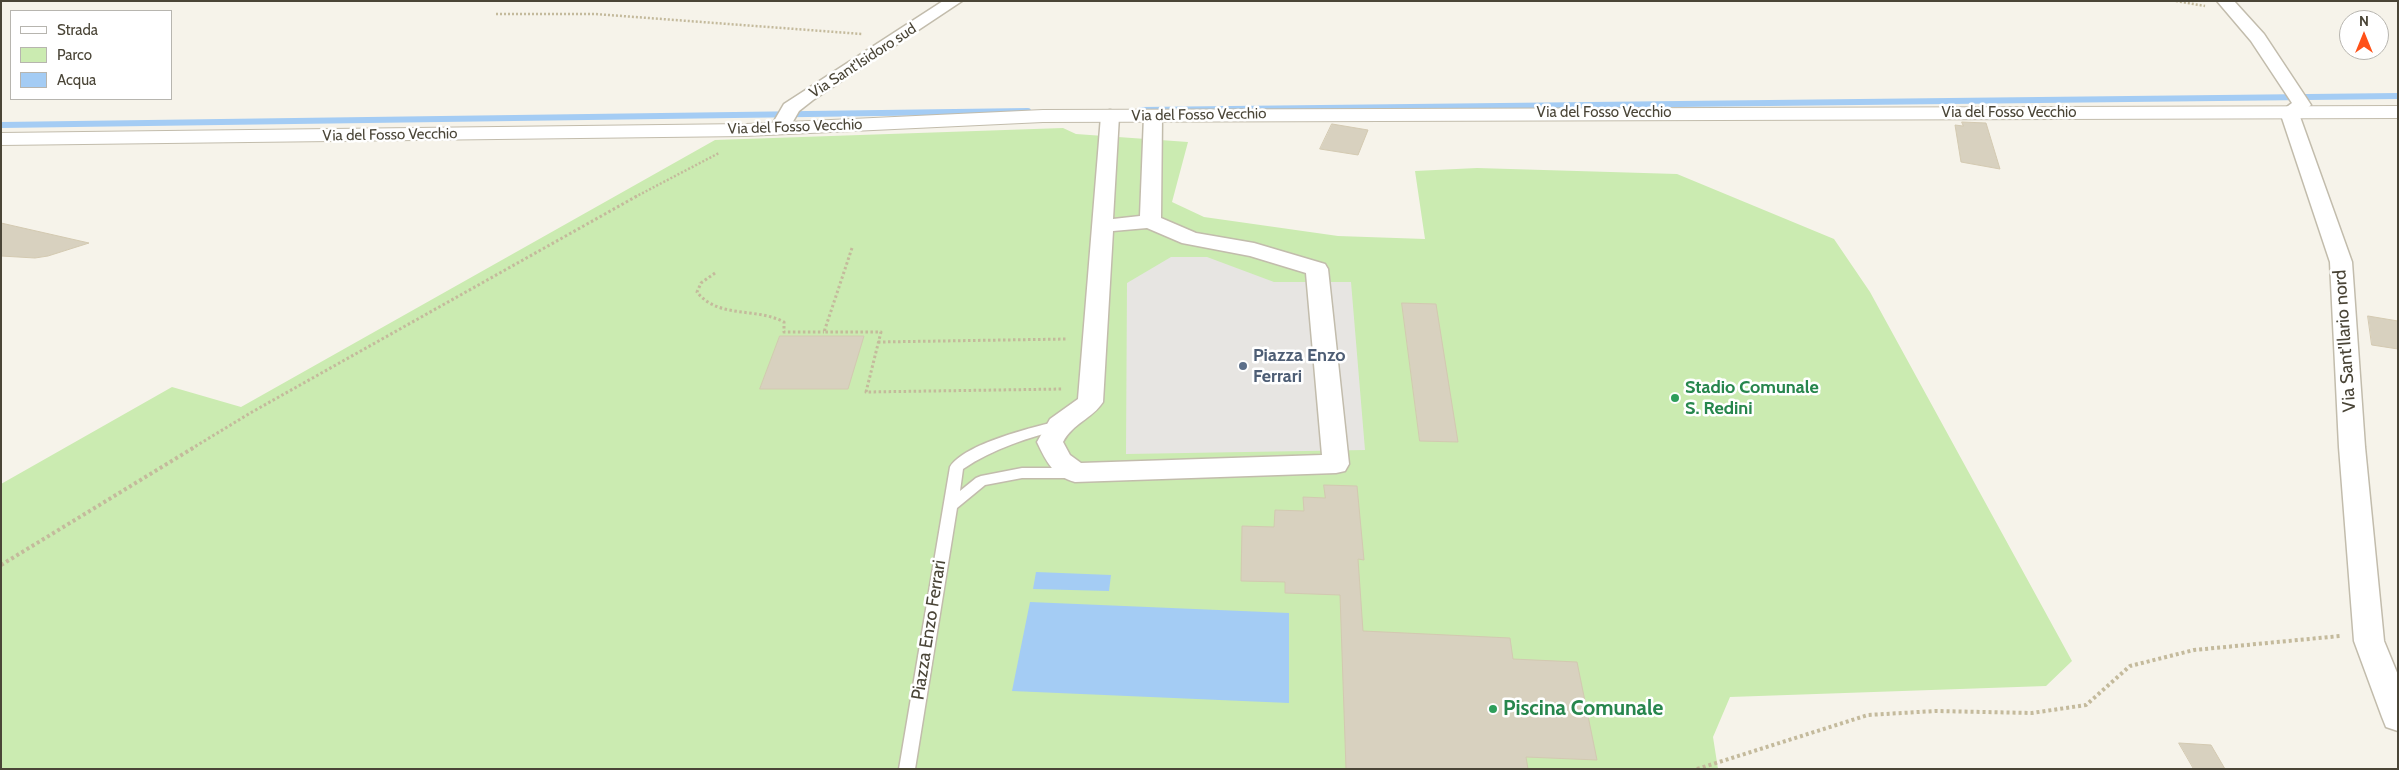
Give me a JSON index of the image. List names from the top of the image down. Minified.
{"streets":{"street":["Via Sant'Isidoro sud","Via del Fosso Vecchio","Via Sant'Ilario nord"],"lane":["Piazza Enzo Ferrari"]},"crossings":[["Via Sant'Isidoro sud","Via del Fosso Vecchio"],["Via del Fosso Vecchio","Via Sant'Ilario nord"]],"places":["Piazza Enzo Ferrari","Stadio Comunale S. Redini","Piscina Comunale"],"legend":["Strada","Parco","Acqua"],"north":"top"}
